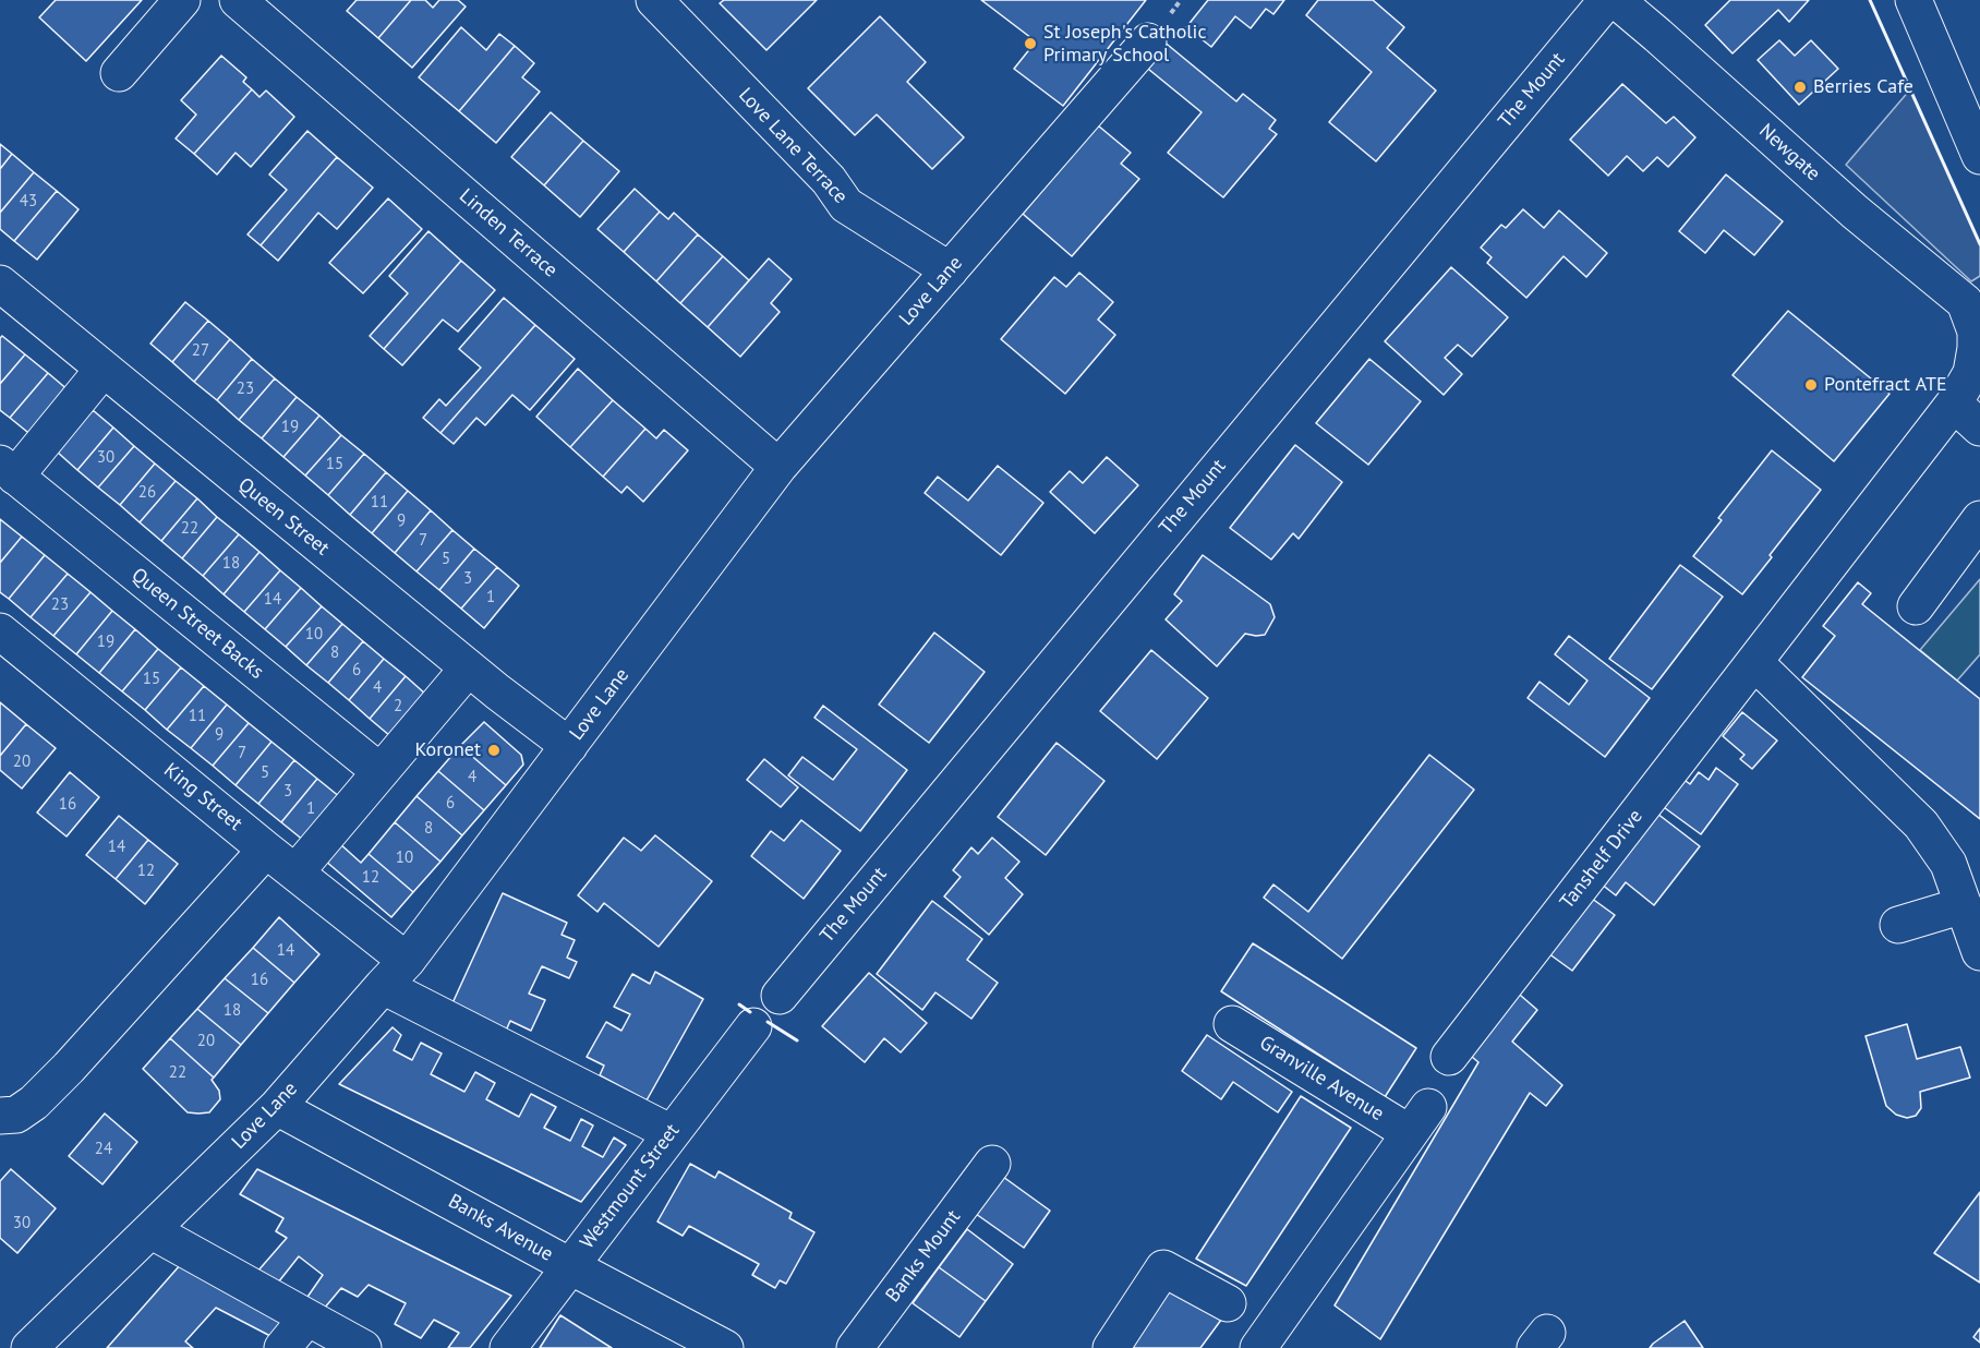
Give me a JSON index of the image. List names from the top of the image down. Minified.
{"streets":{"street":["The Mount","Love Lane Terrace","Newgate","Linden Terrace","Love Lane","Queen Street","Queen Street Backs","King Street","Tanshelf Drive","Granville Avenue","Westmount Street","Banks Avenue","Banks Mount"]},"crossings":[["Love Lane Terrace","Love Lane"],["Newgate","Tanshelf Drive"],["Linden Terrace","Love Lane"],["Love Lane","Queen Street"],["Love Lane","King Street"],["Love Lane","Banks Avenue"],["Queen Street","Queen Street Backs"],["Westmount Street","Banks Avenue"]],"places":["St Joseph's Catholic Primary School","Berries Cafe","Pontefract ATE","Koronet"],"house_numbers":["43","27","23","19","30","15","26","11","9","22","7","5","18","3","1","14","23","10","19","8","6","15","4","2","11","9","7","20","5","4","3","6","16","1","8","14","10","12","12","14","16","18","20","22","24","30"]}
